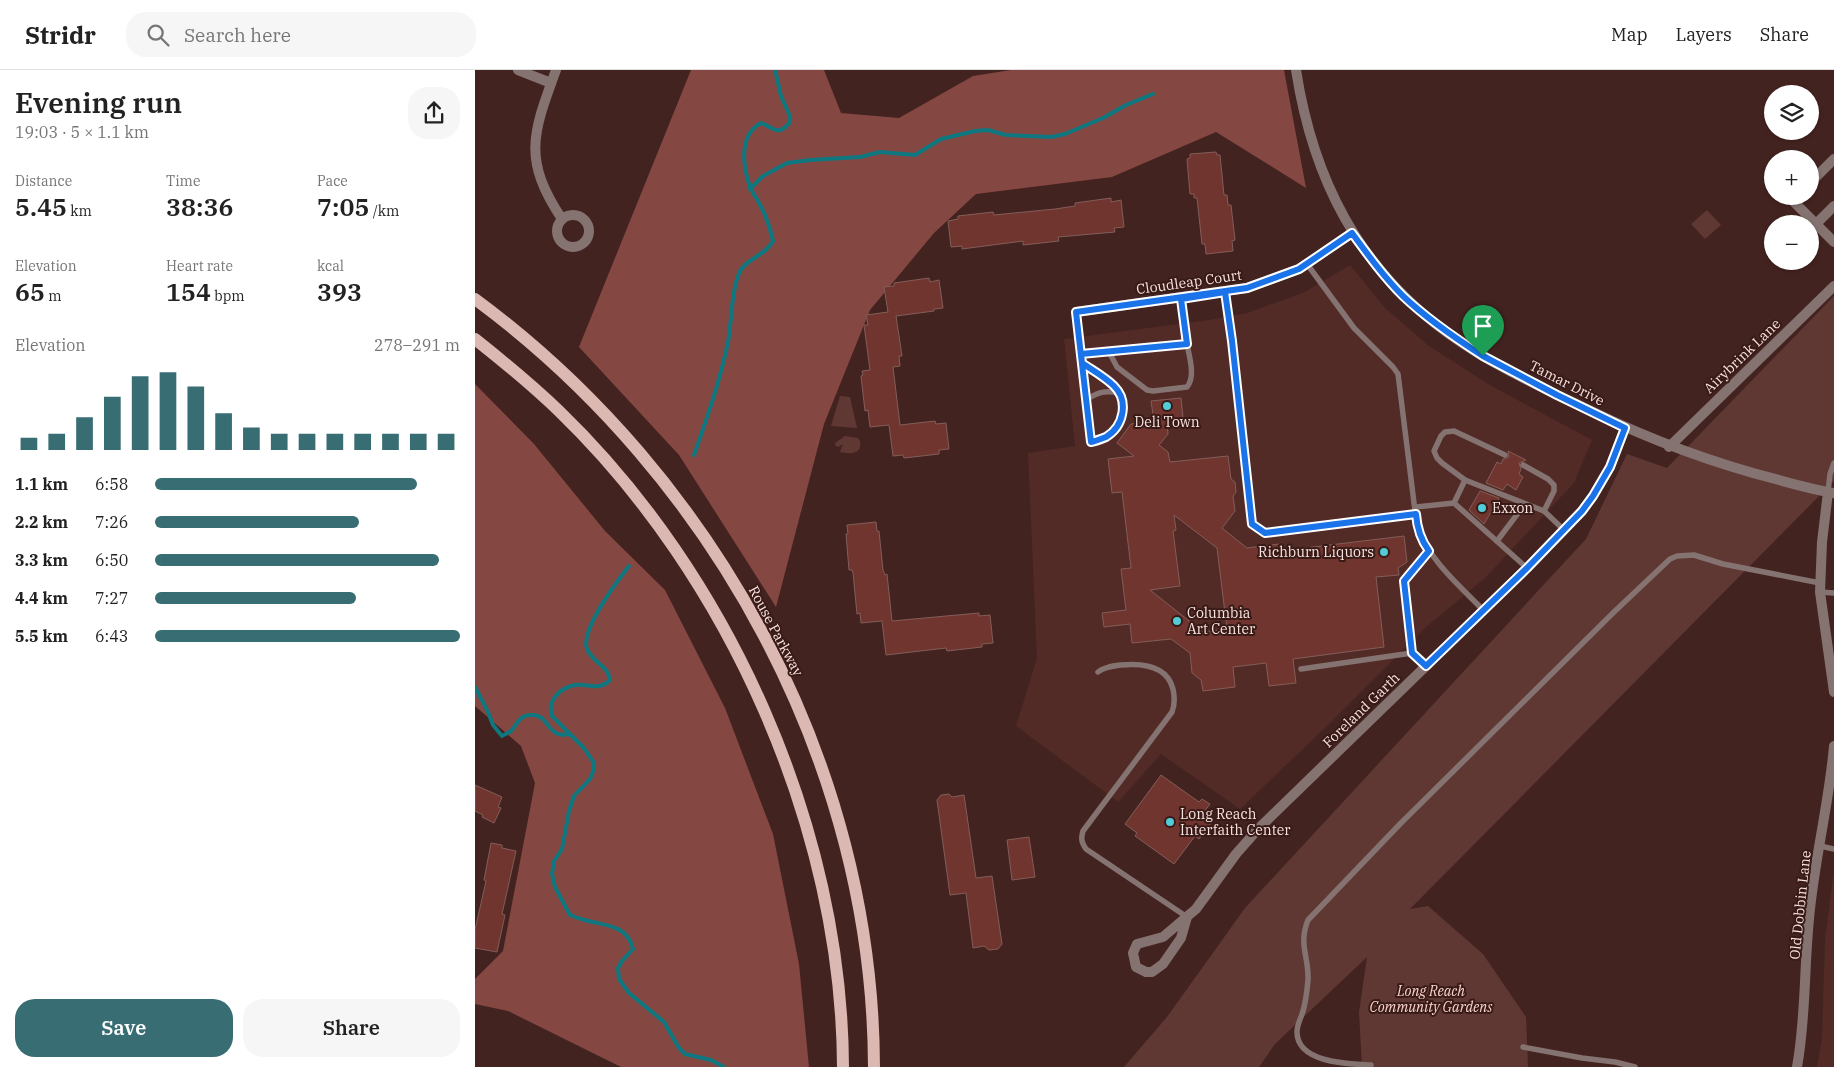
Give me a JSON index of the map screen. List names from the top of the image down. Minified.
{"streets":{"main road":["Rouse Parkway"],"street":["Cloudleap Court","Airybrink Lane","Tamar Drive","Foreland Garth","Old Dobbin Lane"]},"crossings":[["Cloudleap Court","Tamar Drive"],["Airybrink Lane","Tamar Drive"],["Tamar Drive","Foreland Garth"]],"parks":["Long Reach Community Gardens"],"places":["Deli Town","Exxon","Richburn Liquors","Columbia Art Center","Long Reach Interfaith Center"],"page":{"header":"Stridr","search":"Search here","nav":["Map","Layers","Share"],"heading":["Evening run","19:03 · 5 × 1.1 km"],"map_buttons":["+","−"],"stats":[["Distance","5.45 km"],["Time","38:36"],["Pace","7:05 /km"],["Elevation","65 m"],["Heart rate","154 bpm"],["kcal","393"]],"chart":["Elevation","278–291 m"],"list":[{"name":"1.1 km","note":"6:58"},{"name":"2.2 km","note":"7:26"},{"name":"3.3 km","note":"6:50"},{"name":"4.4 km","note":"7:27"},{"name":"5.5 km","note":"6:43"}],"buttons":["Save","Share"]}}
